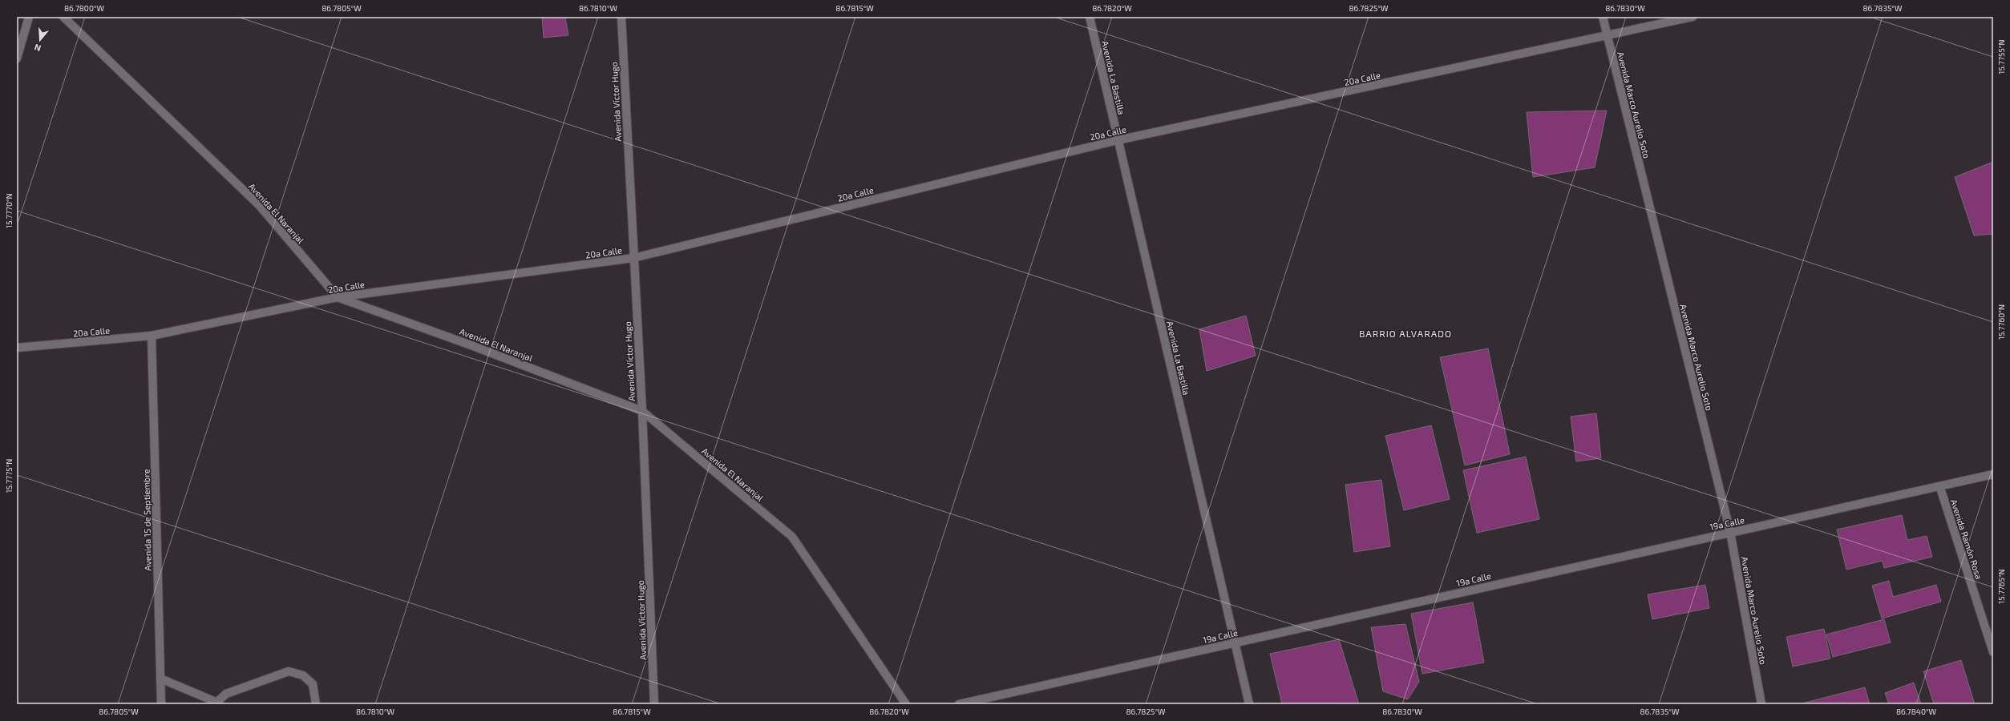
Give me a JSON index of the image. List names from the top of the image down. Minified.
{"streets":{"street":["Avenida La Bastilla","20a Calle","Avenida Víctor Hugo","Avenida Marco Aurelio Soto","Avenida El Naranjal","Avenida 15 de Septiembre","19a Calle","Avenida Ramón Rosa"]},"crossings":[["Avenida La Bastilla","20a Calle"],["Avenida La Bastilla","19a Calle"],["20a Calle","Avenida Víctor Hugo"],["20a Calle","Avenida Marco Aurelio Soto"],["20a Calle","Avenida El Naranjal"],["20a Calle","Avenida 15 de Septiembre"],["Avenida Víctor Hugo","Avenida El Naranjal"],["Avenida Marco Aurelio Soto","19a Calle"],["19a Calle","Avenida Ramón Rosa"]],"districts":["BARRIO ALVARADO"],"north":"bottom","coordinates":["86.7800°W","86.7805°W","86.7810°W","86.7815°W","86.7820°W","86.7825°W","86.7830°W","86.7835°W","15.7755°N","15.7770°N","15.7760°N","15.7775°N","15.7765°N","86.7840°W"]}
